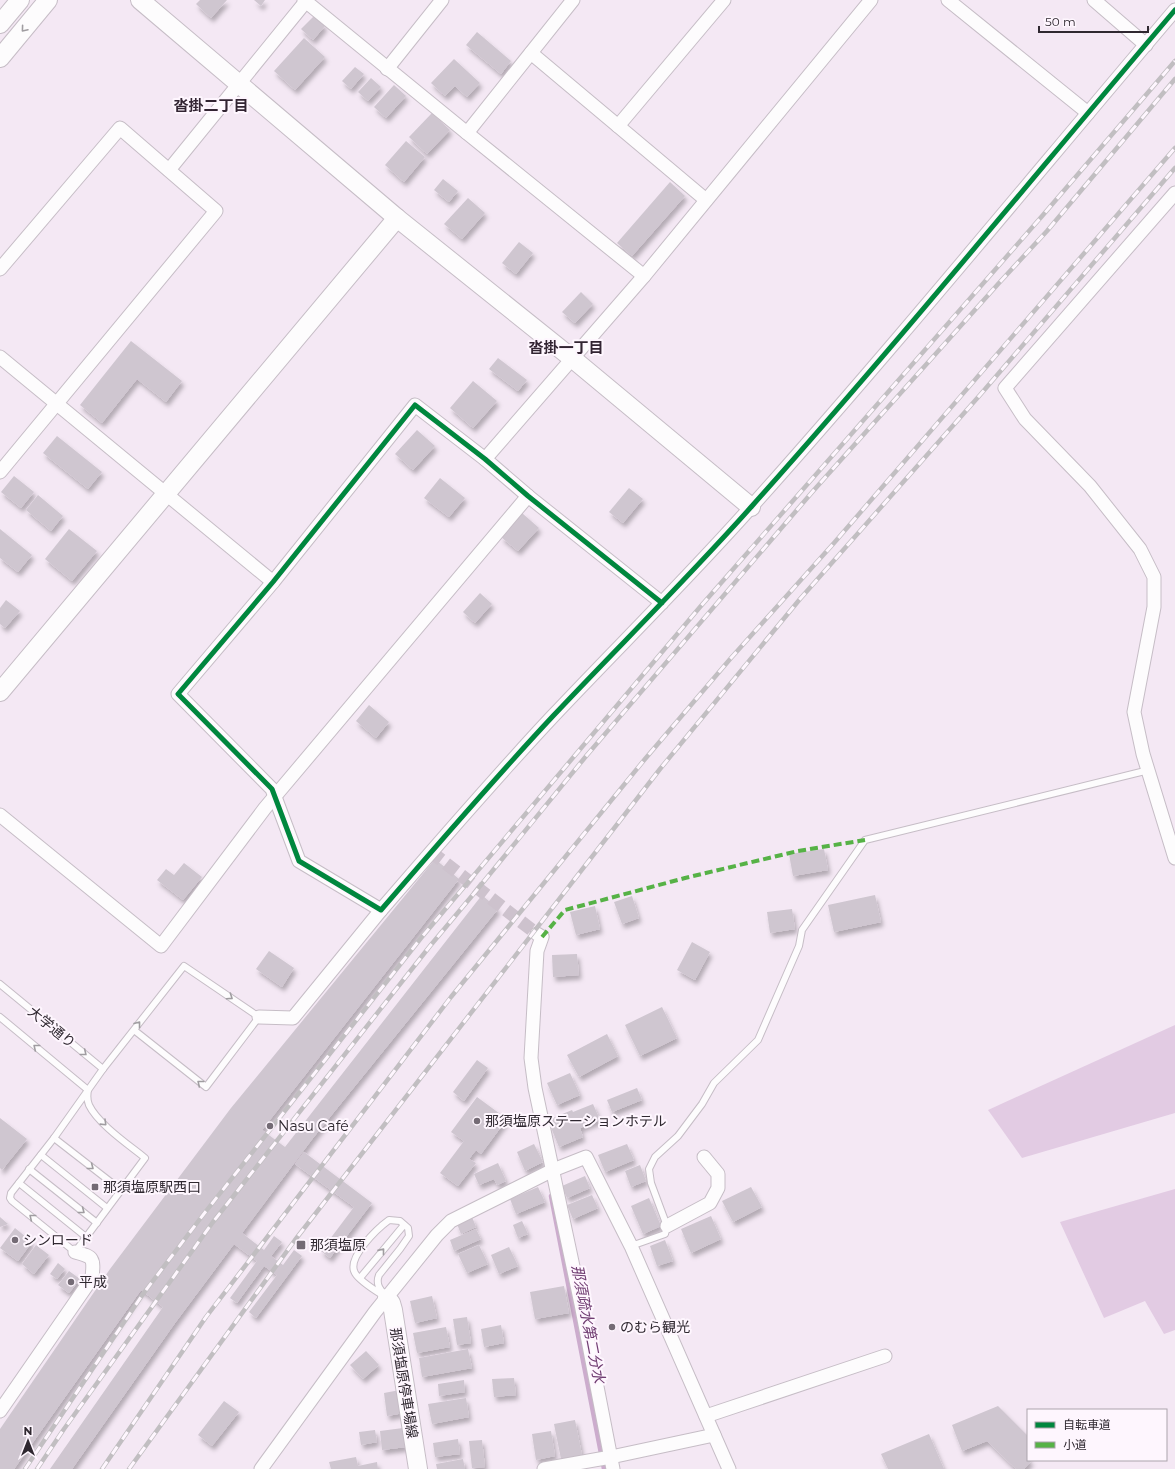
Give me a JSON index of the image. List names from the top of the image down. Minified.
{"streets":{"street":["那須塩原停車場線"],"lane":["大学通り"]},"districts":["沓掛二丁目","沓掛一丁目"],"water":["那須疏水第二分水"],"places":{"other":["那須塩原ステーションホテル","Nasu Café","シンロード","平成","のむら観光"],"transit":["那須塩原駅西口","那須塩原"]},"legend":["自転車道","小道"],"scale_bar":"50 m","north":"top"}
